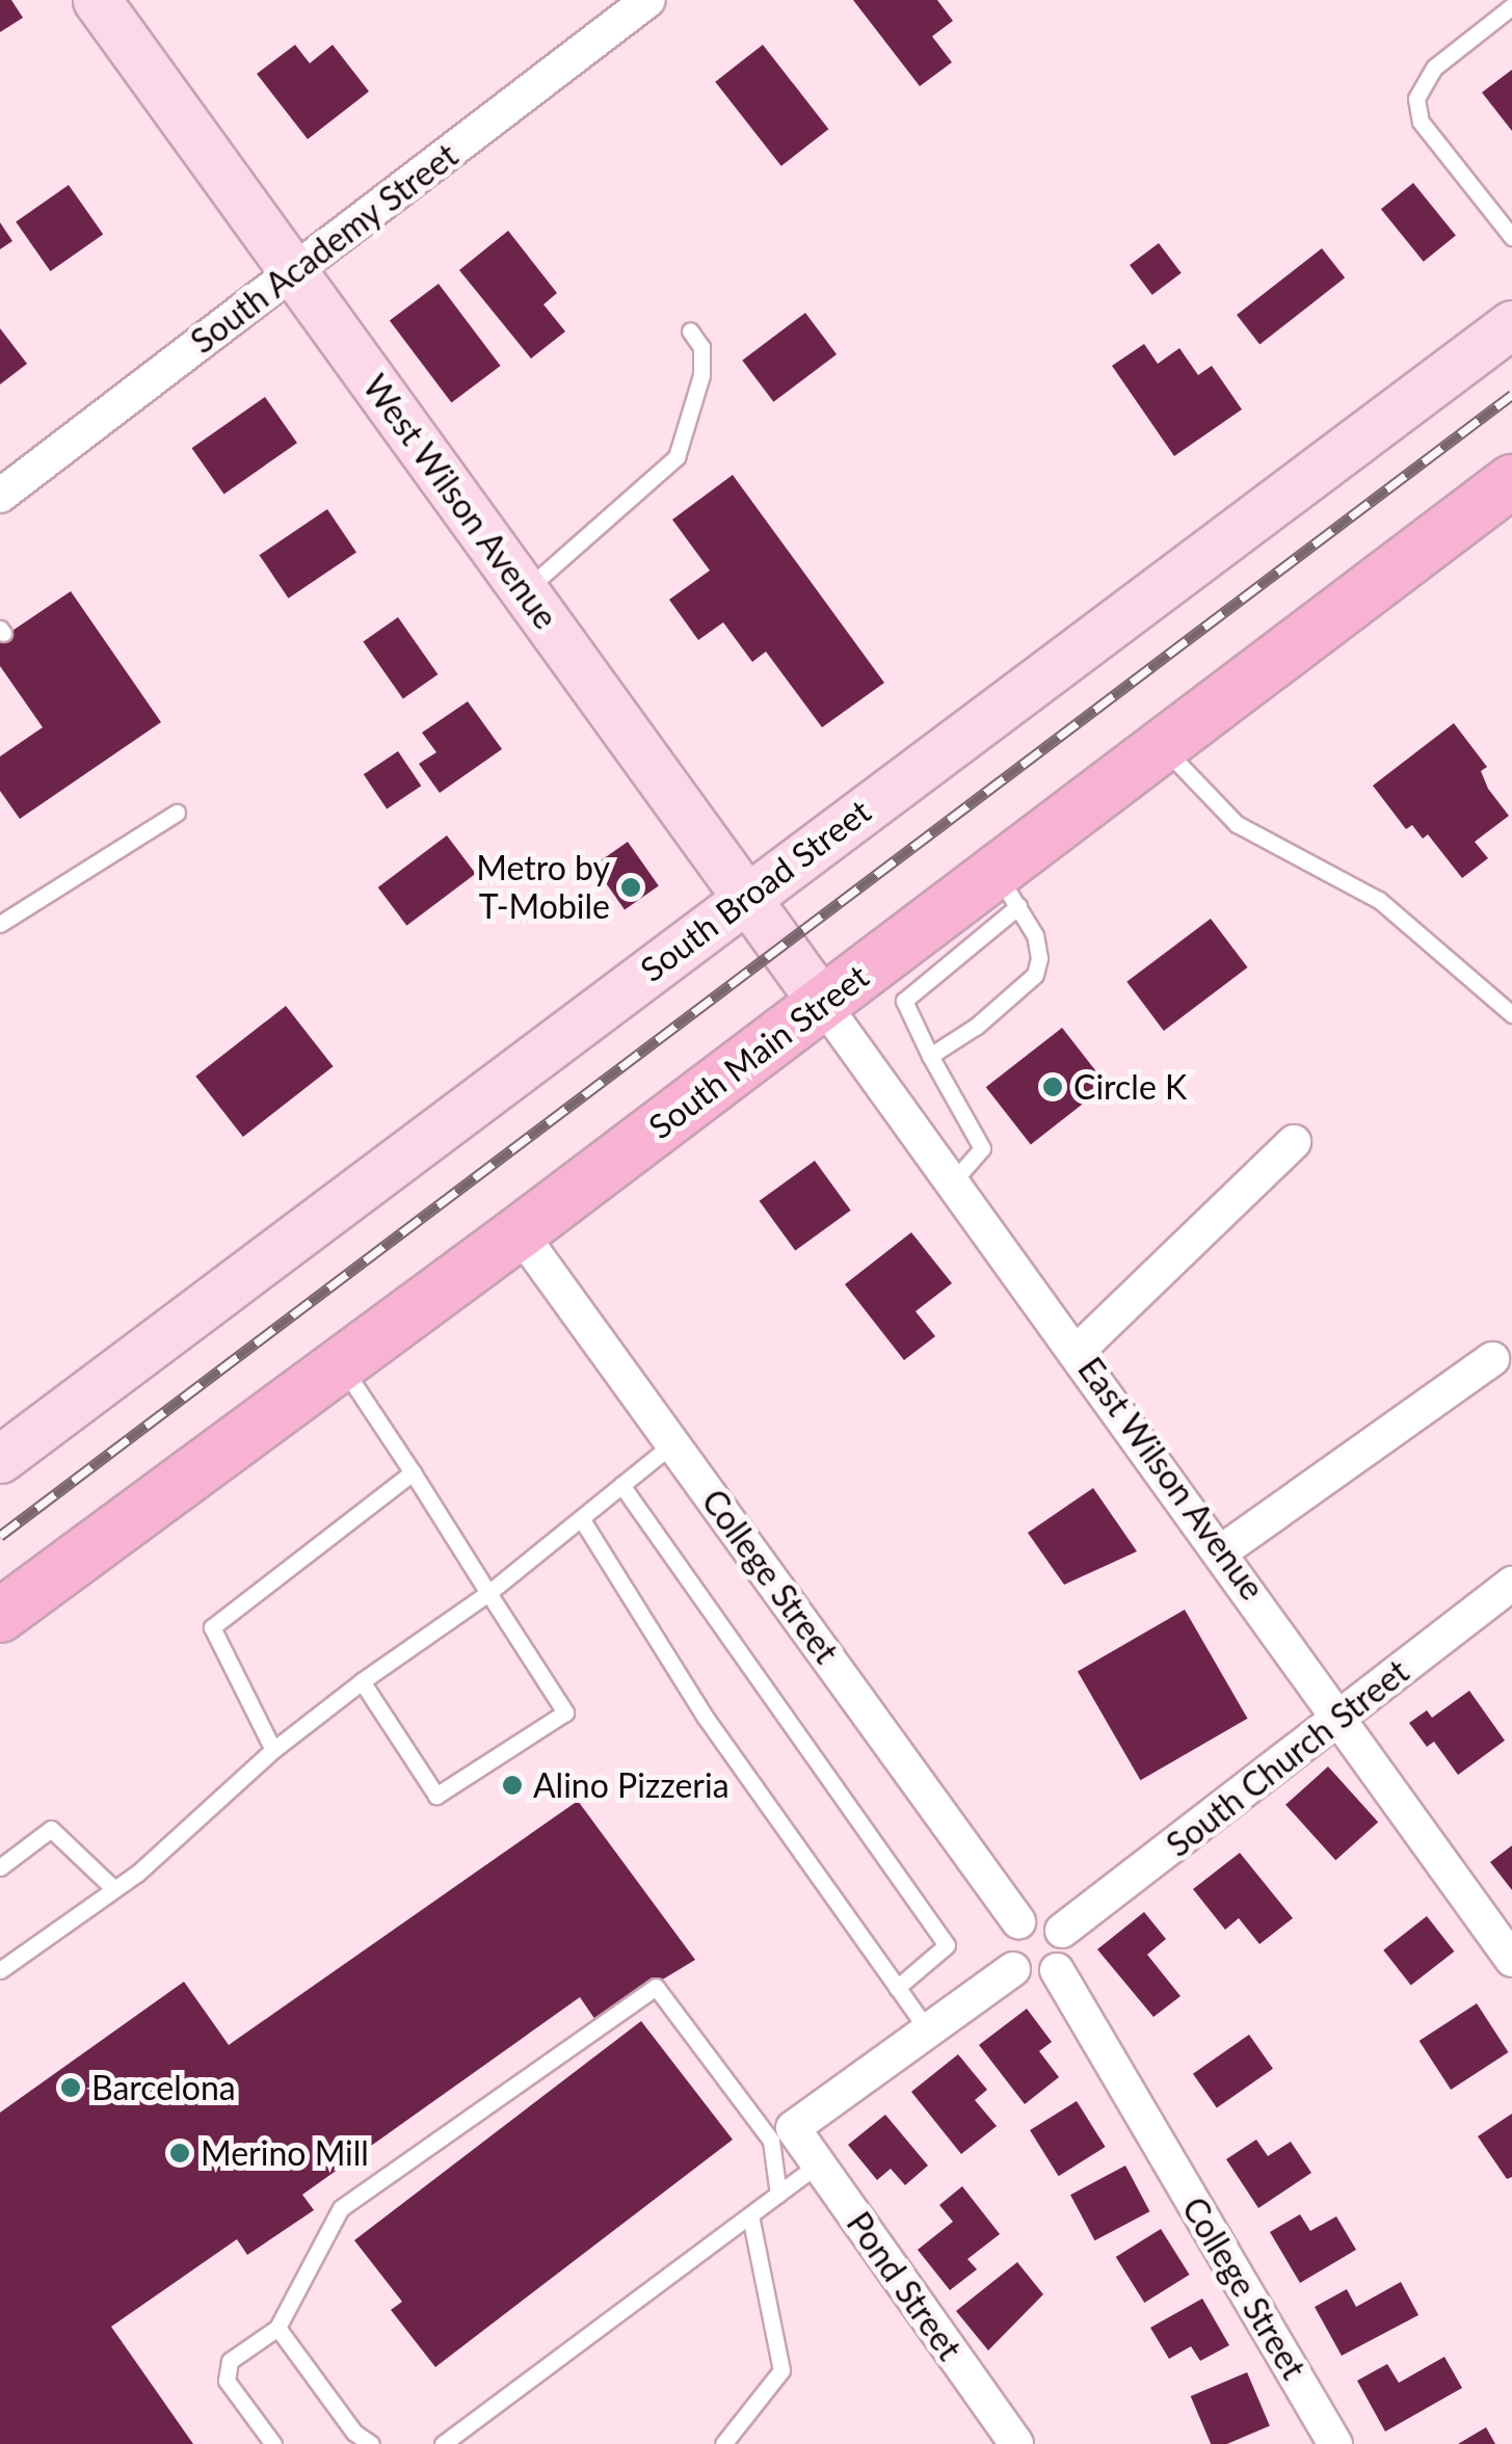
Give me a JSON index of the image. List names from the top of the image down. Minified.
{"streets":{"main road":["South Main Street"],"street":["South Academy Street","West Wilson Avenue","South Broad Street","East Wilson Avenue","College Street","South Church Street","Pond Street"]},"crossings":[["South Academy Street","West Wilson Avenue"],["West Wilson Avenue","South Broad Street"],["West Wilson Avenue","South Main Street"],["West Wilson Avenue","East Wilson Avenue"],["South Main Street","East Wilson Avenue"],["South Main Street","College Street"],["East Wilson Avenue","South Church Street"],["College Street","South Church Street"]],"places":["Metro by T-Mobile","Circle K","Alino Pizzeria","Barcelona","Merino Mill"]}
